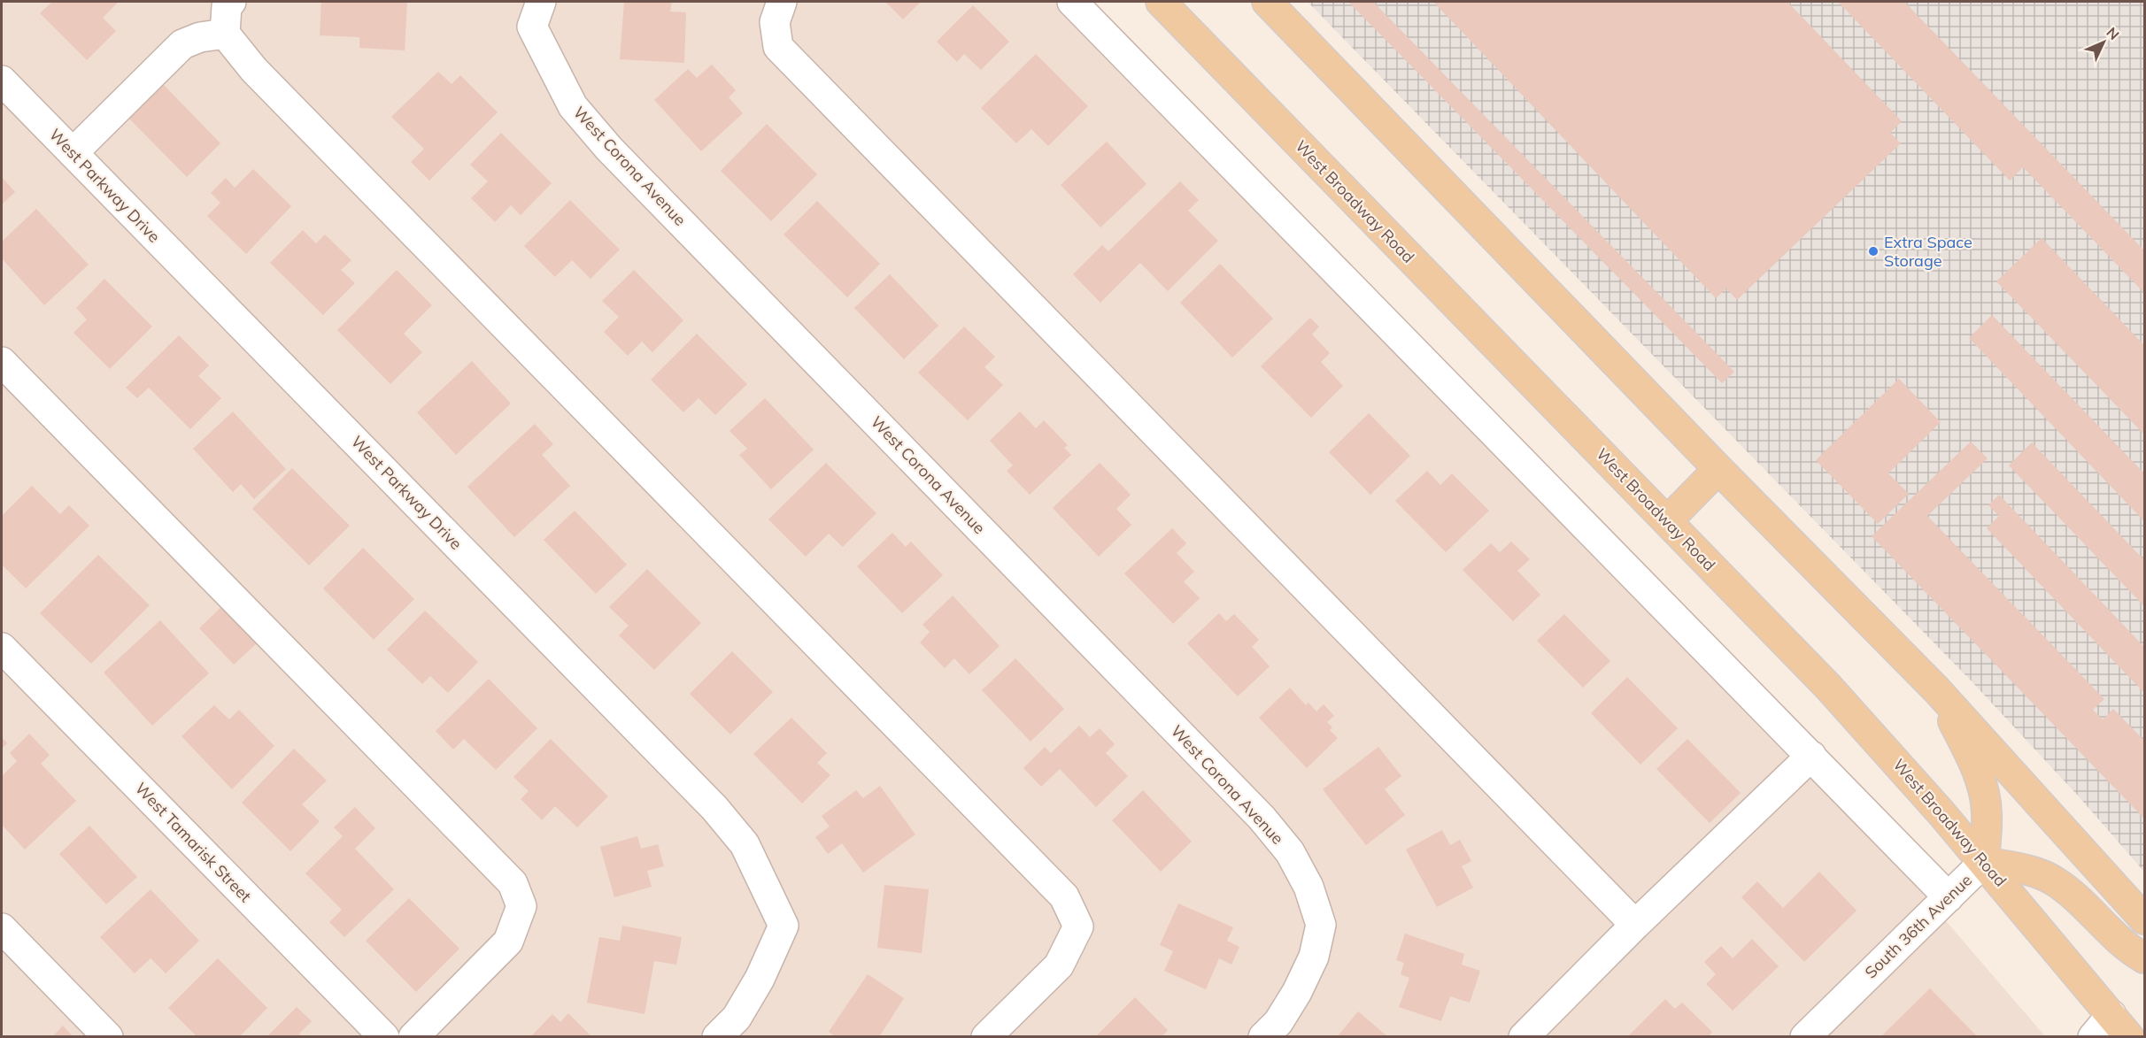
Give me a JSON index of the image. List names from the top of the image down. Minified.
{"streets":{"main road":["West Broadway Road","South 36th Avenue"],"street":["West Corona Avenue","West Parkway Drive","West Tamarisk Street"]},"crossings":[["West Broadway Road","South 36th Avenue"]],"places":["Extra Space Storage"],"north":"top right"}
